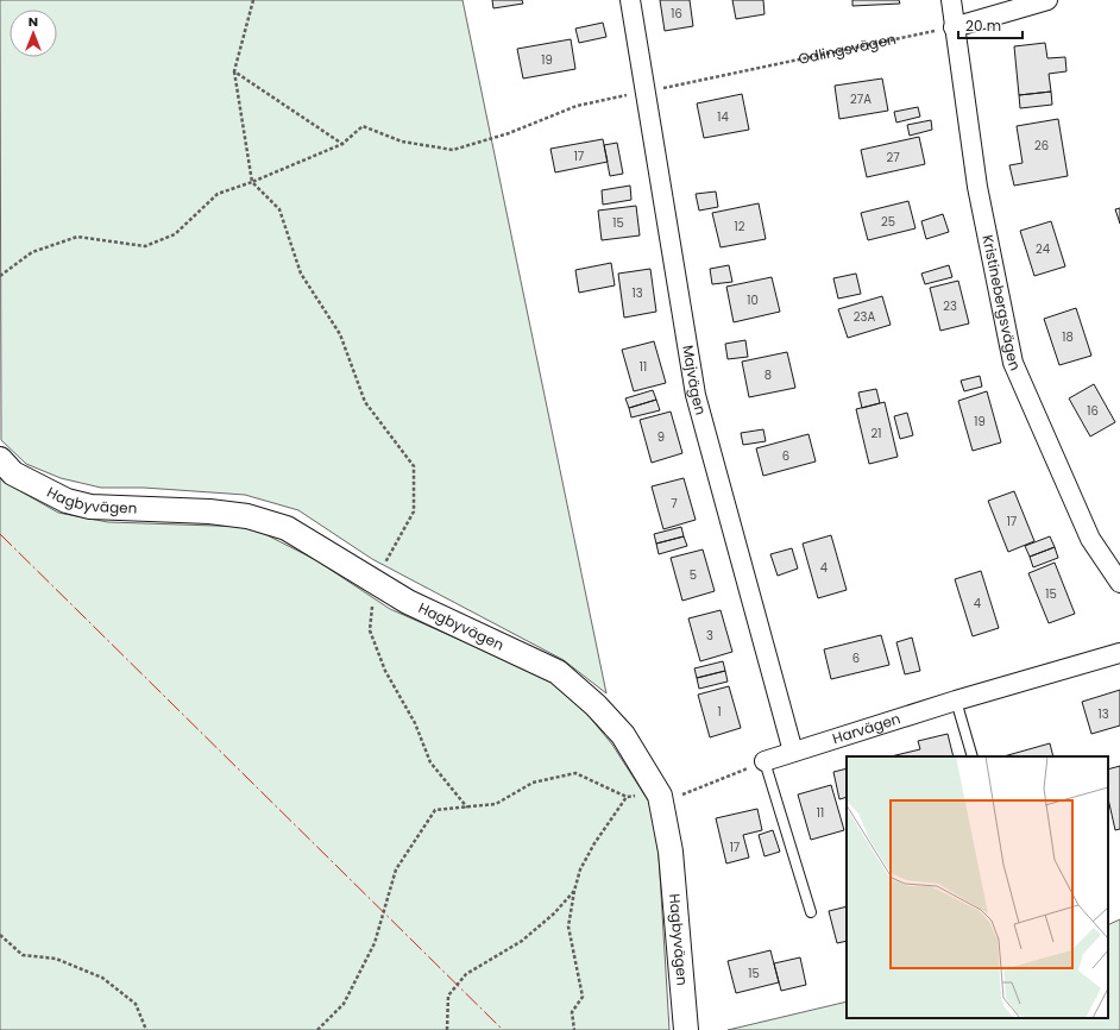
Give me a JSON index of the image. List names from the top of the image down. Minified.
{"streets":{"street":["Kristinebergsvägen","Majvägen","Hagbyvägen","Harvägen"],"path":["Odlingsvägen"]},"crossings":[["Odlingsvägen","Kristinebergsvägen"],["Odlingsvägen","Majvägen"],["Majvägen","Harvägen"]],"house_numbers":["16","19","27A","14","26","17","27","25","15","12","24","13","10","23","23A","18","11","8","16","19","21","9","6","7","17","4","5","15","4","3","6","1","13","11","17","15"],"scale_bar":"20 m","north":"top"}
